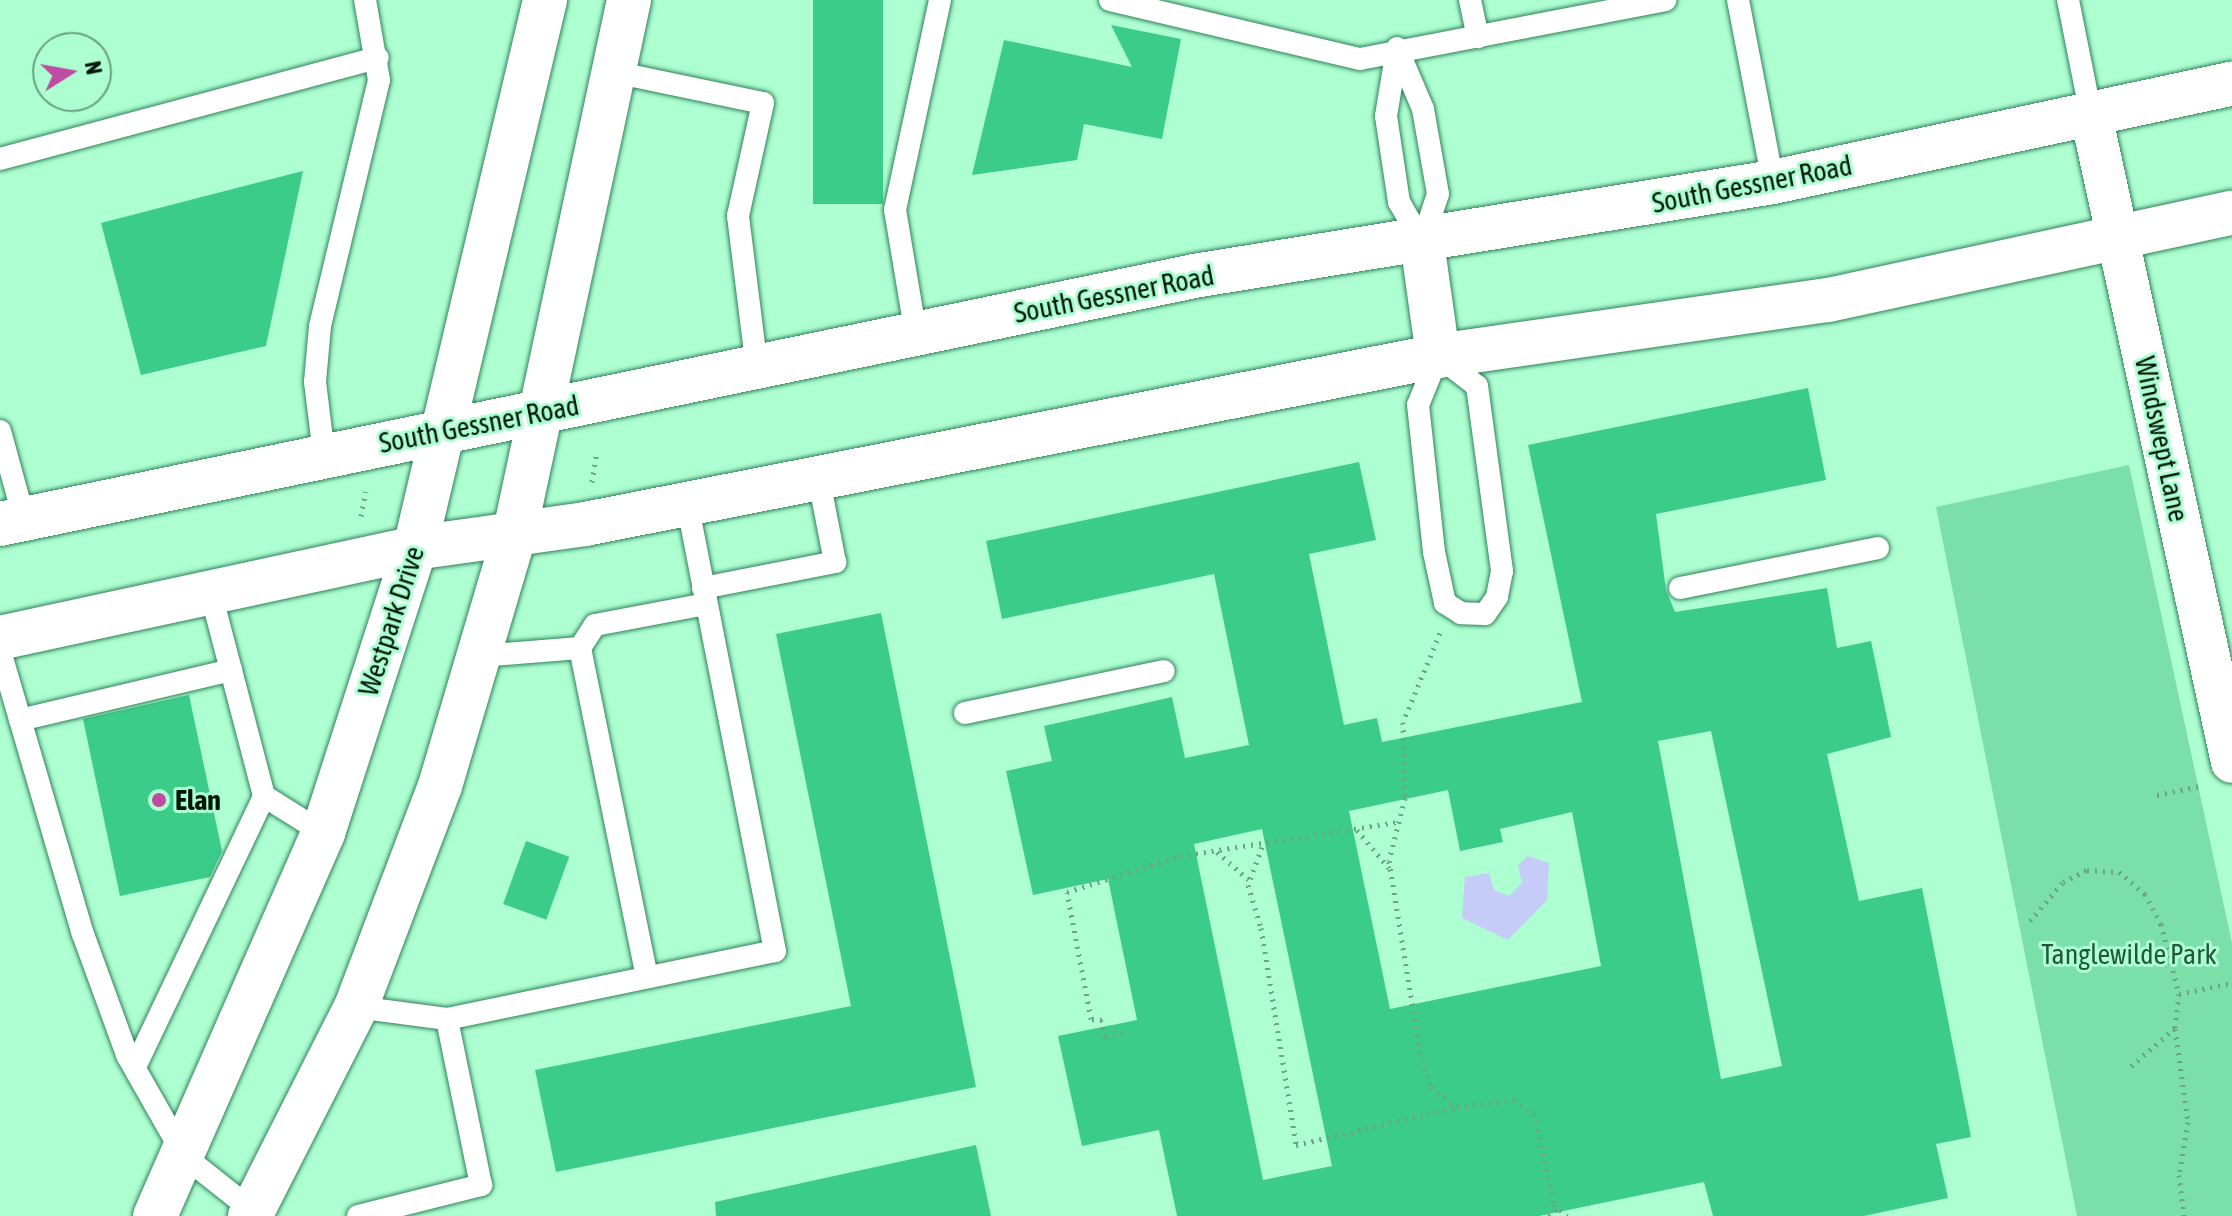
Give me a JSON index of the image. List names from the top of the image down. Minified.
{"streets":{"main road":["South Gessner Road","Westpark Drive"],"street":["Windswept Lane"]},"crossings":[["South Gessner Road","Windswept Lane"],["South Gessner Road","Westpark Drive"]],"parks":["Tanglewilde Park"],"places":["Elan"],"north":"right"}
